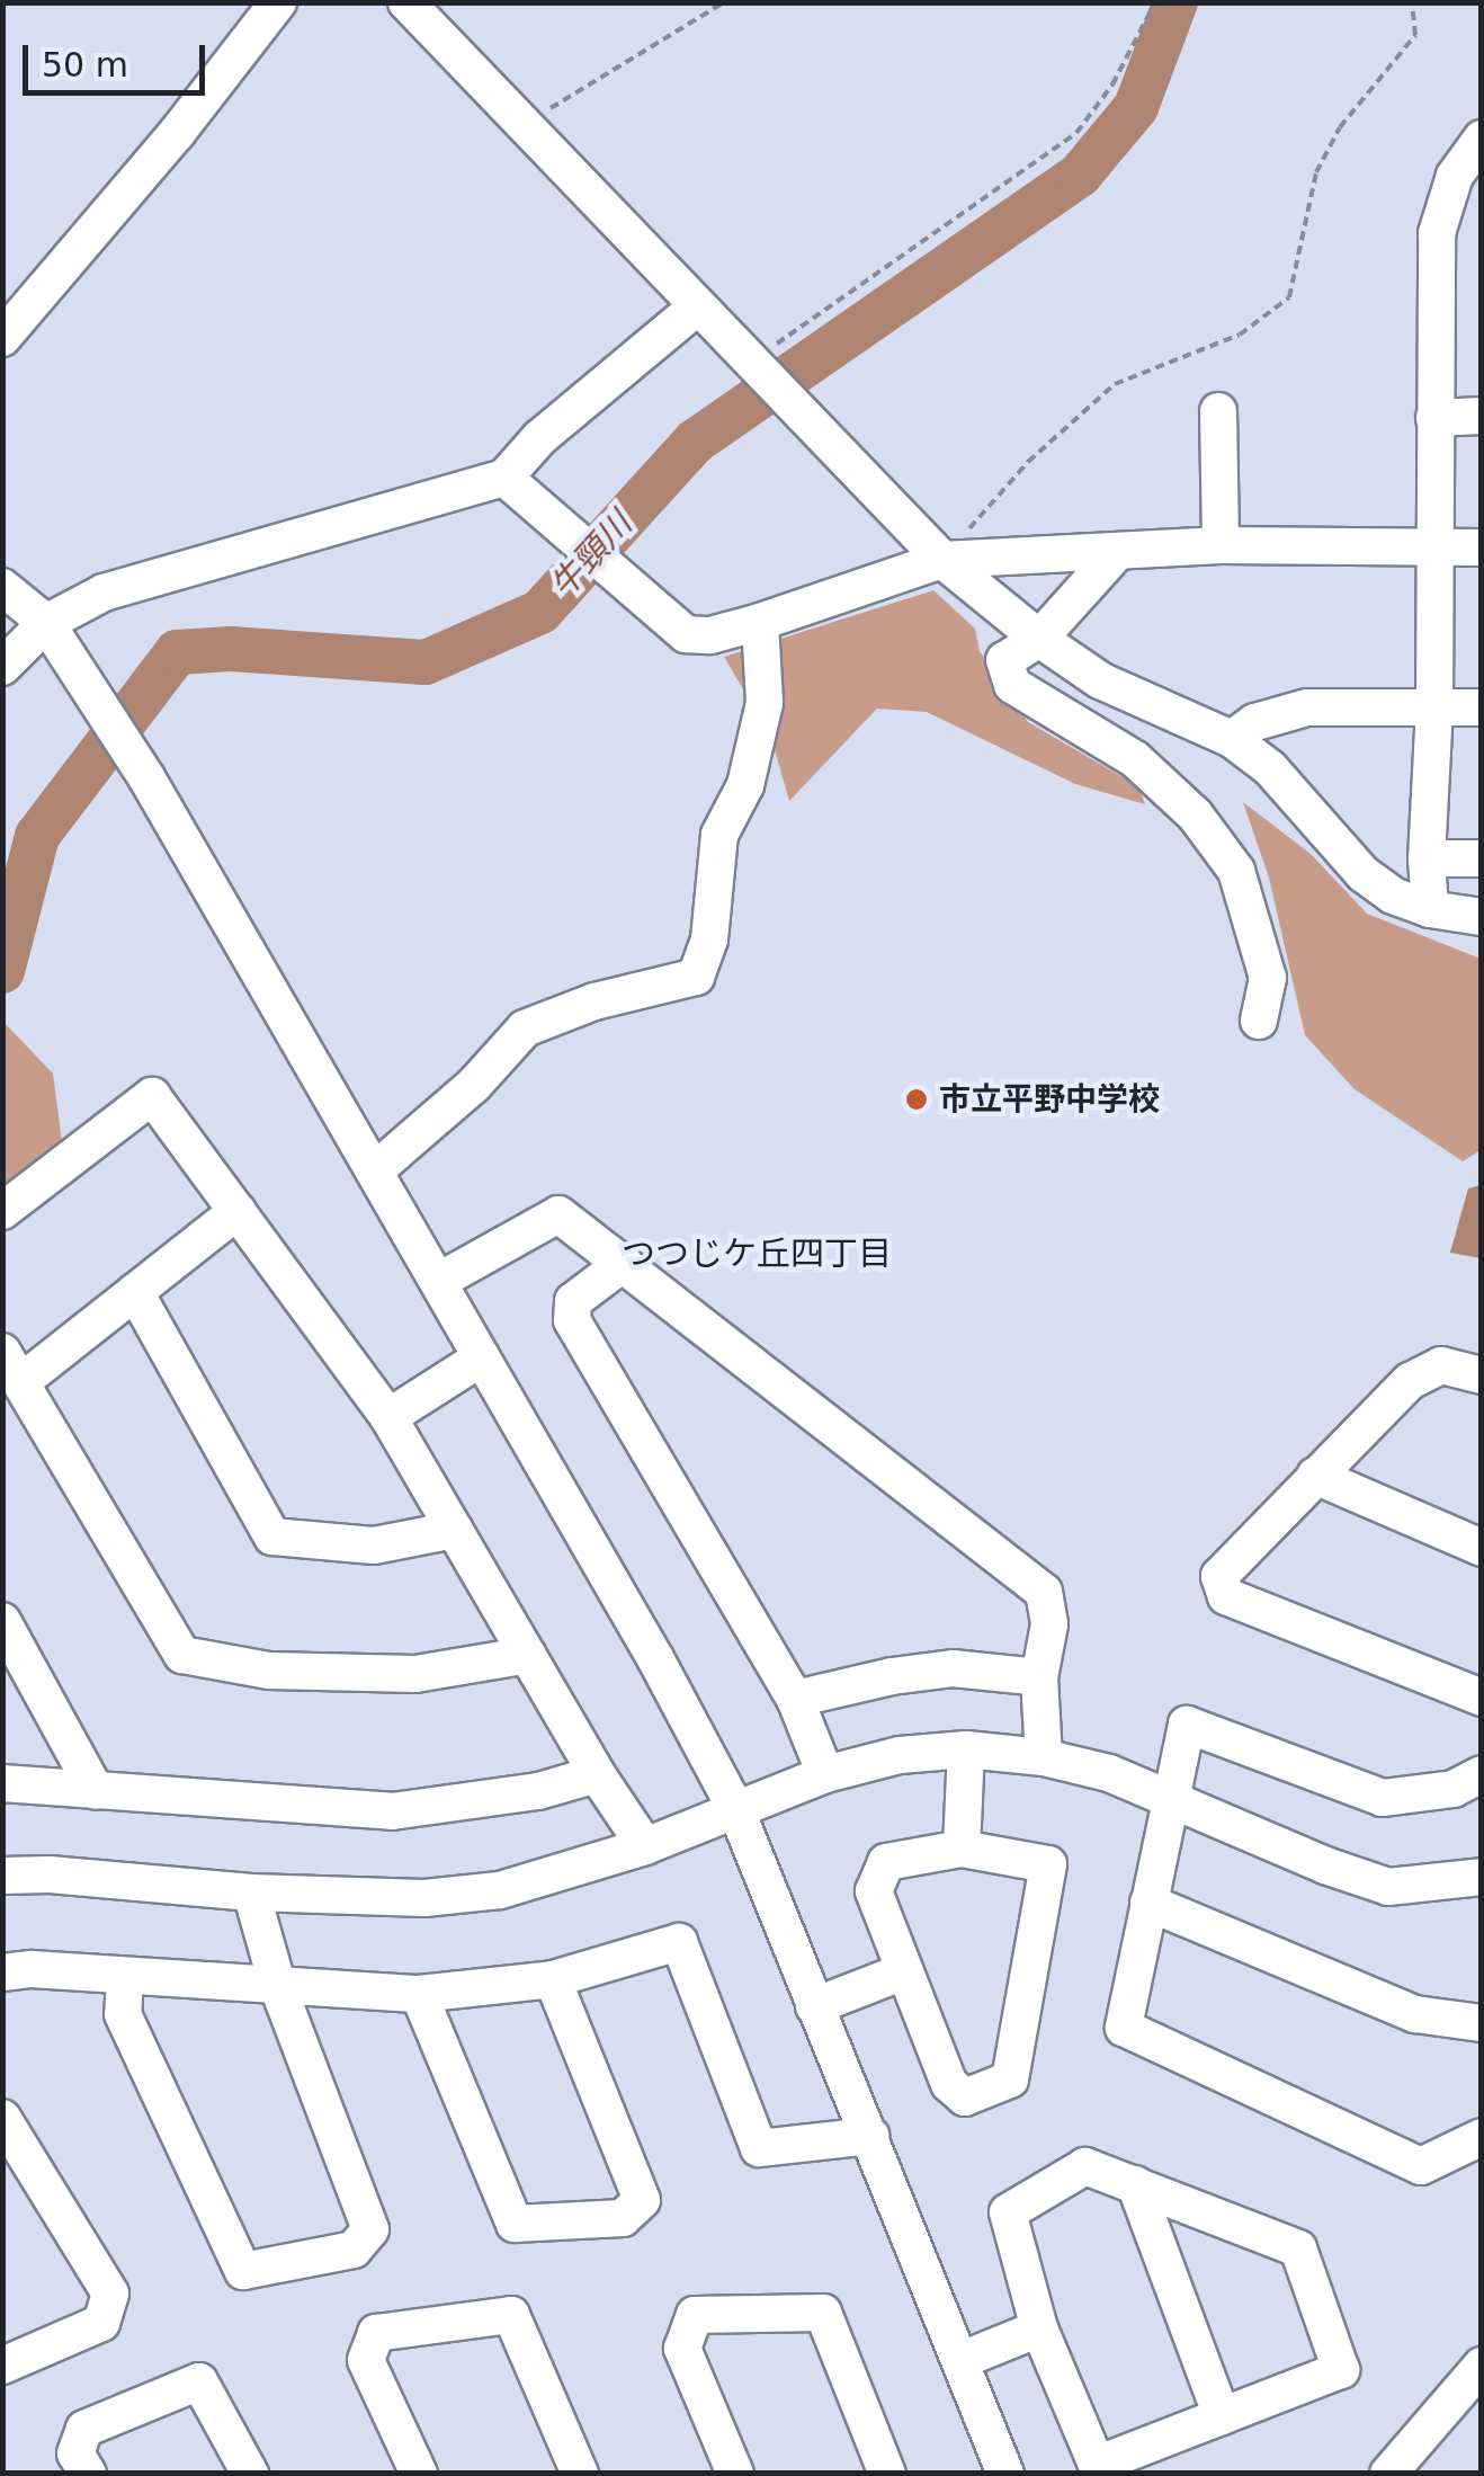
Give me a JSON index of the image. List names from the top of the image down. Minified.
{"districts":["つつじケ丘四丁目"],"water":["牛頸川"],"places":["市立平野中学校"],"scale_bar":"50 m"}
